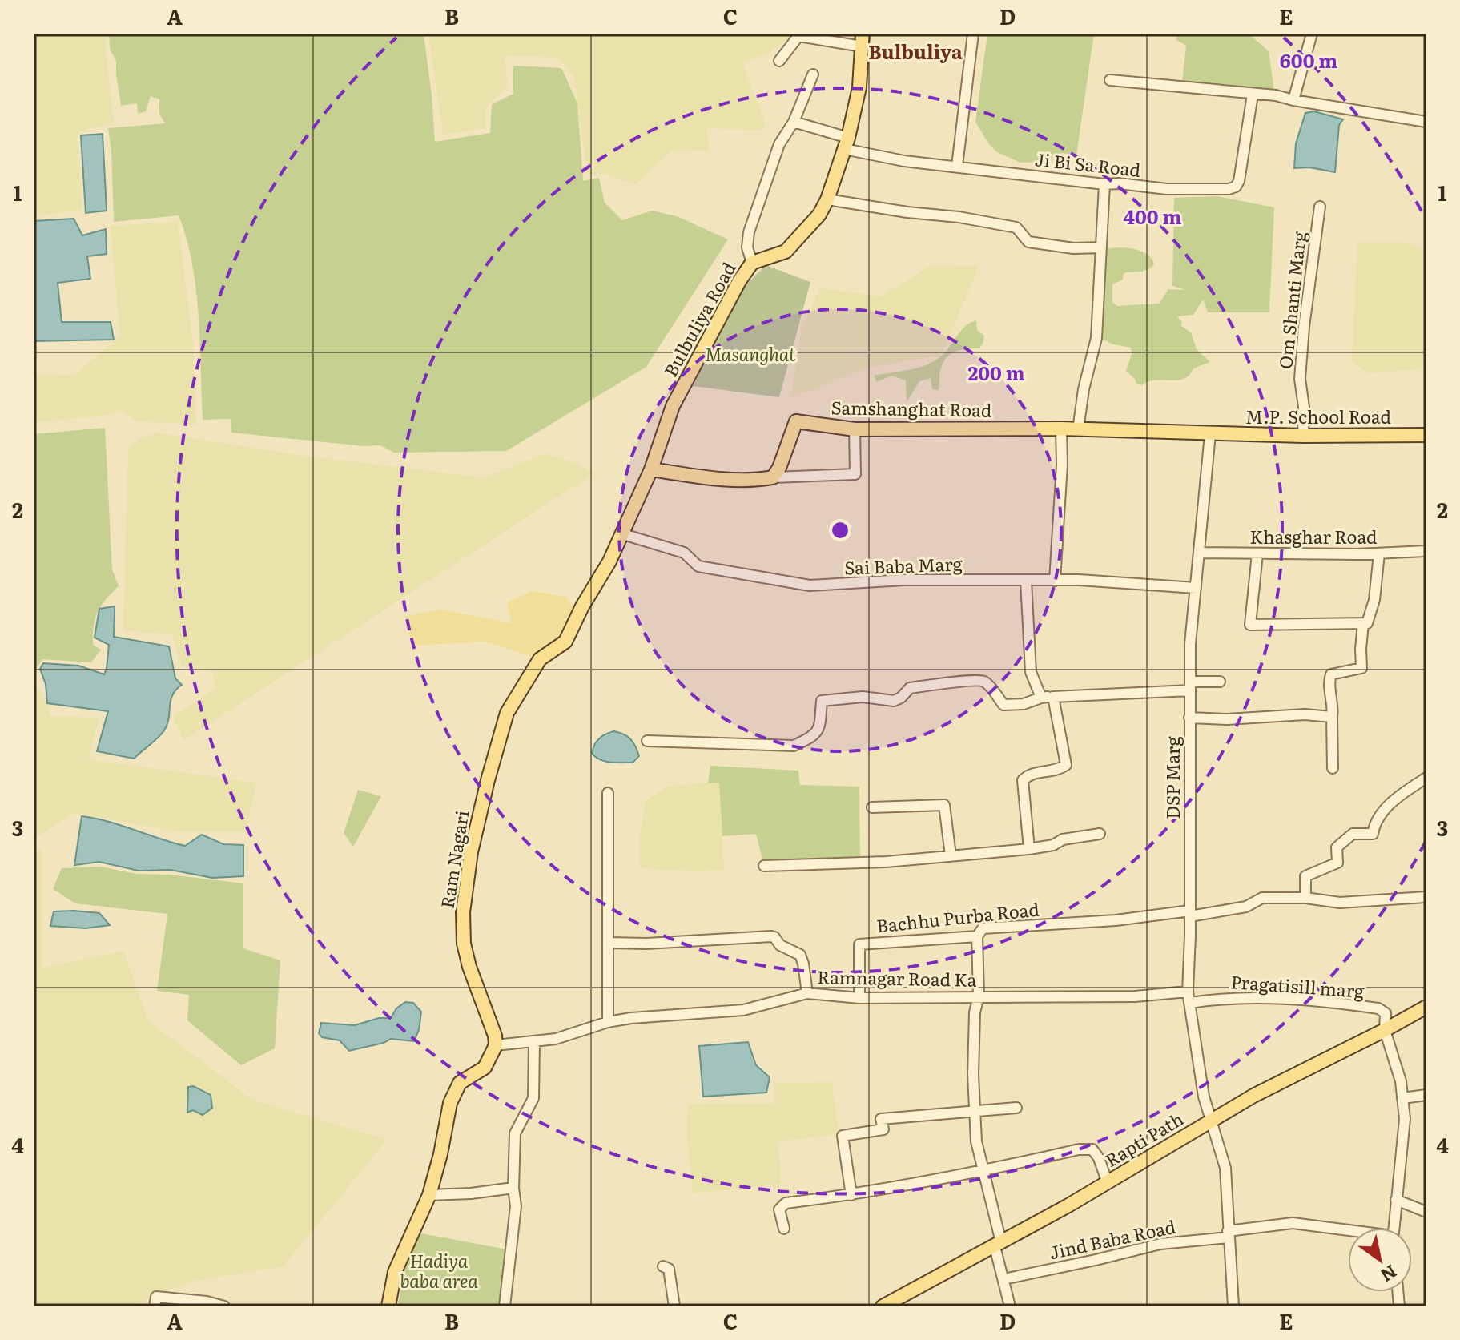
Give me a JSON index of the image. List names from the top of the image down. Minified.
{"streets":{"main road":["Bulbuliya Road","Samshanghat Road","M.P. School Road","Ram Nagari","Rapti Path"],"street":["Ji Bi Sa Road","Om Shanti Marg","Khasghar Road","Sai Baba Marg","DSP Marg","Bachhu Purba Road","Ramnagar Road Ka","Pragatisill marg","Jind Baba Road"]},"crossings":[["Ji Bi Sa Road","Bulbuliya Road"],["Om Shanti Marg","M.P. School Road"],["Bulbuliya Road","Ram Nagari"],["Samshanghat Road","M.P. School Road"],["Samshanghat Road","DSP Marg"],["M.P. School Road","DSP Marg"],["Khasghar Road","DSP Marg"],["Sai Baba Marg","DSP Marg"],["Sai Baba Marg","Ram Nagari"],["DSP Marg","Bachhu Purba Road"],["DSP Marg","Ramnagar Road Ka"],["DSP Marg","Pragatisill marg"],["DSP Marg","Rapti Path"],["DSP Marg","Jind Baba Road"],["Ram Nagari","Ramnagar Road Ka"],["Bachhu Purba Road","Ramnagar Road Ka"],["Pragatisill marg","Rapti Path"]],"districts":["Bulbuliya"],"parks":["Masanghat","Hadiya baba area"],"north":"bottom right","grid":{"columns":["A","B","C","D","E"],"rows":["1","2","3","4"]},"rings":["600 m","400 m","200 m"]}
